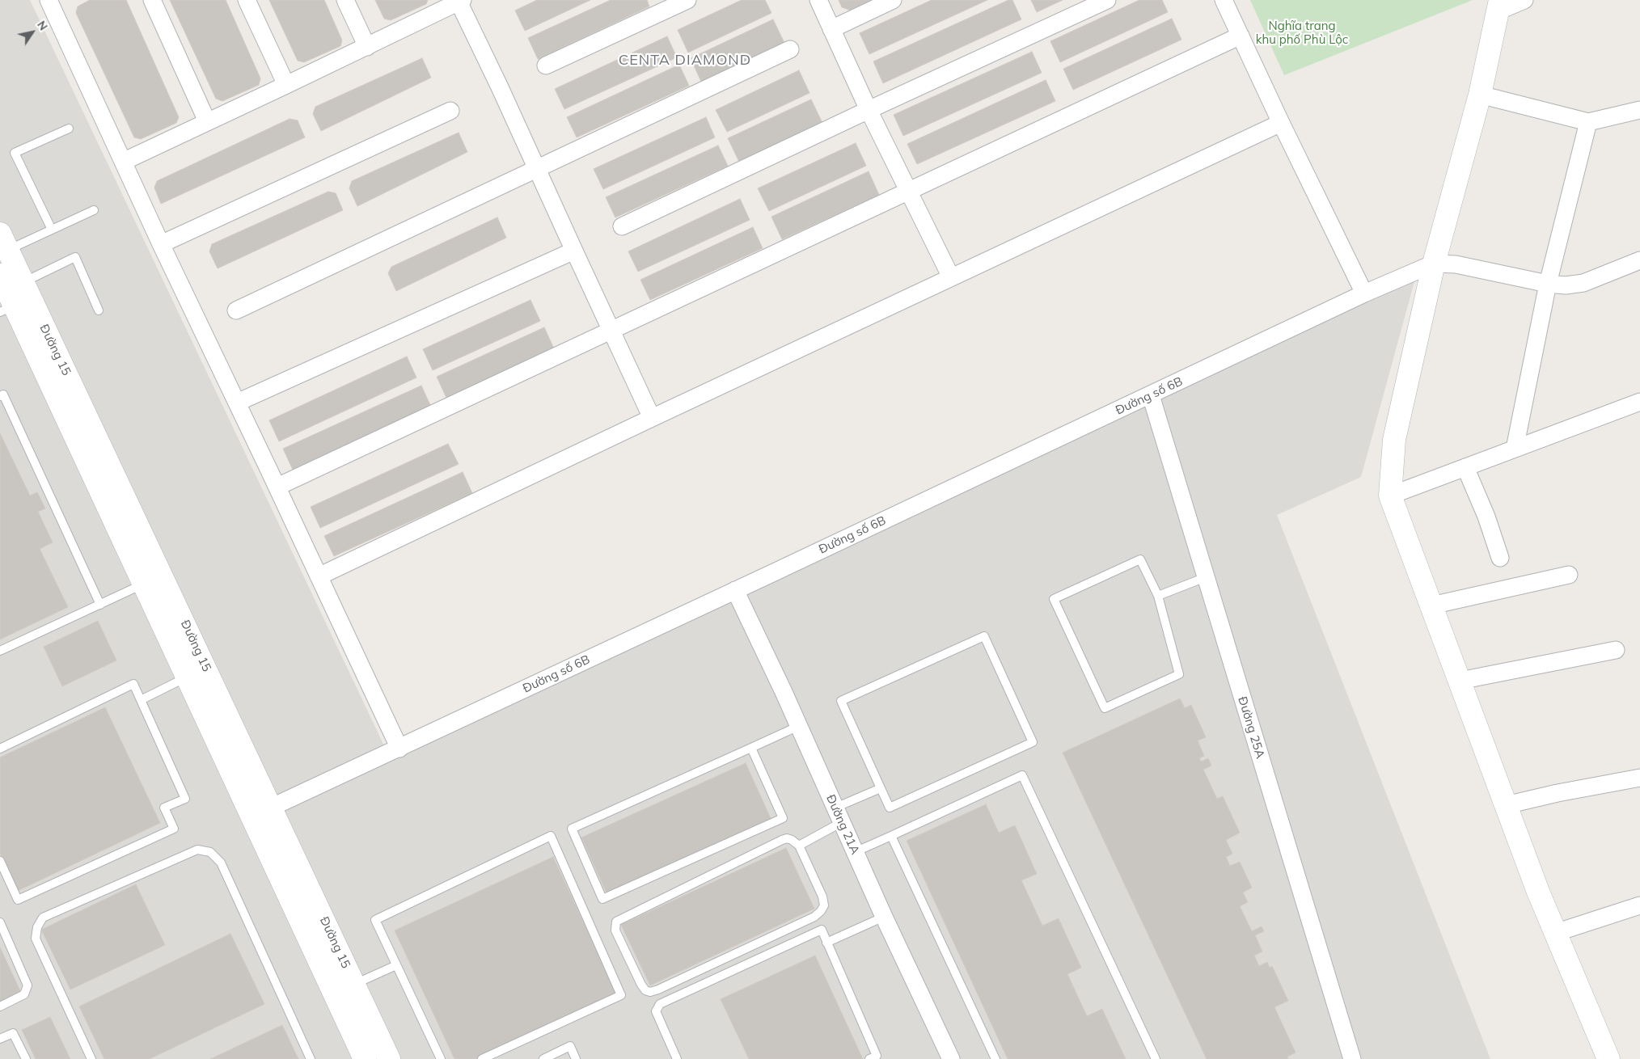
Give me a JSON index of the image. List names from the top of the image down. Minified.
{"streets":{"street":["Đường 15","Đường số 6B","Đường 25A","Đường 21A"]},"crossings":[["Đường 15","Đường số 6B"],["Đường số 6B","Đường 25A"],["Đường số 6B","Đường 21A"]],"districts":["CENTA DIAMOND"],"parks":["Nghĩa trang khu phố Phù Lộc"],"north":"top right"}
